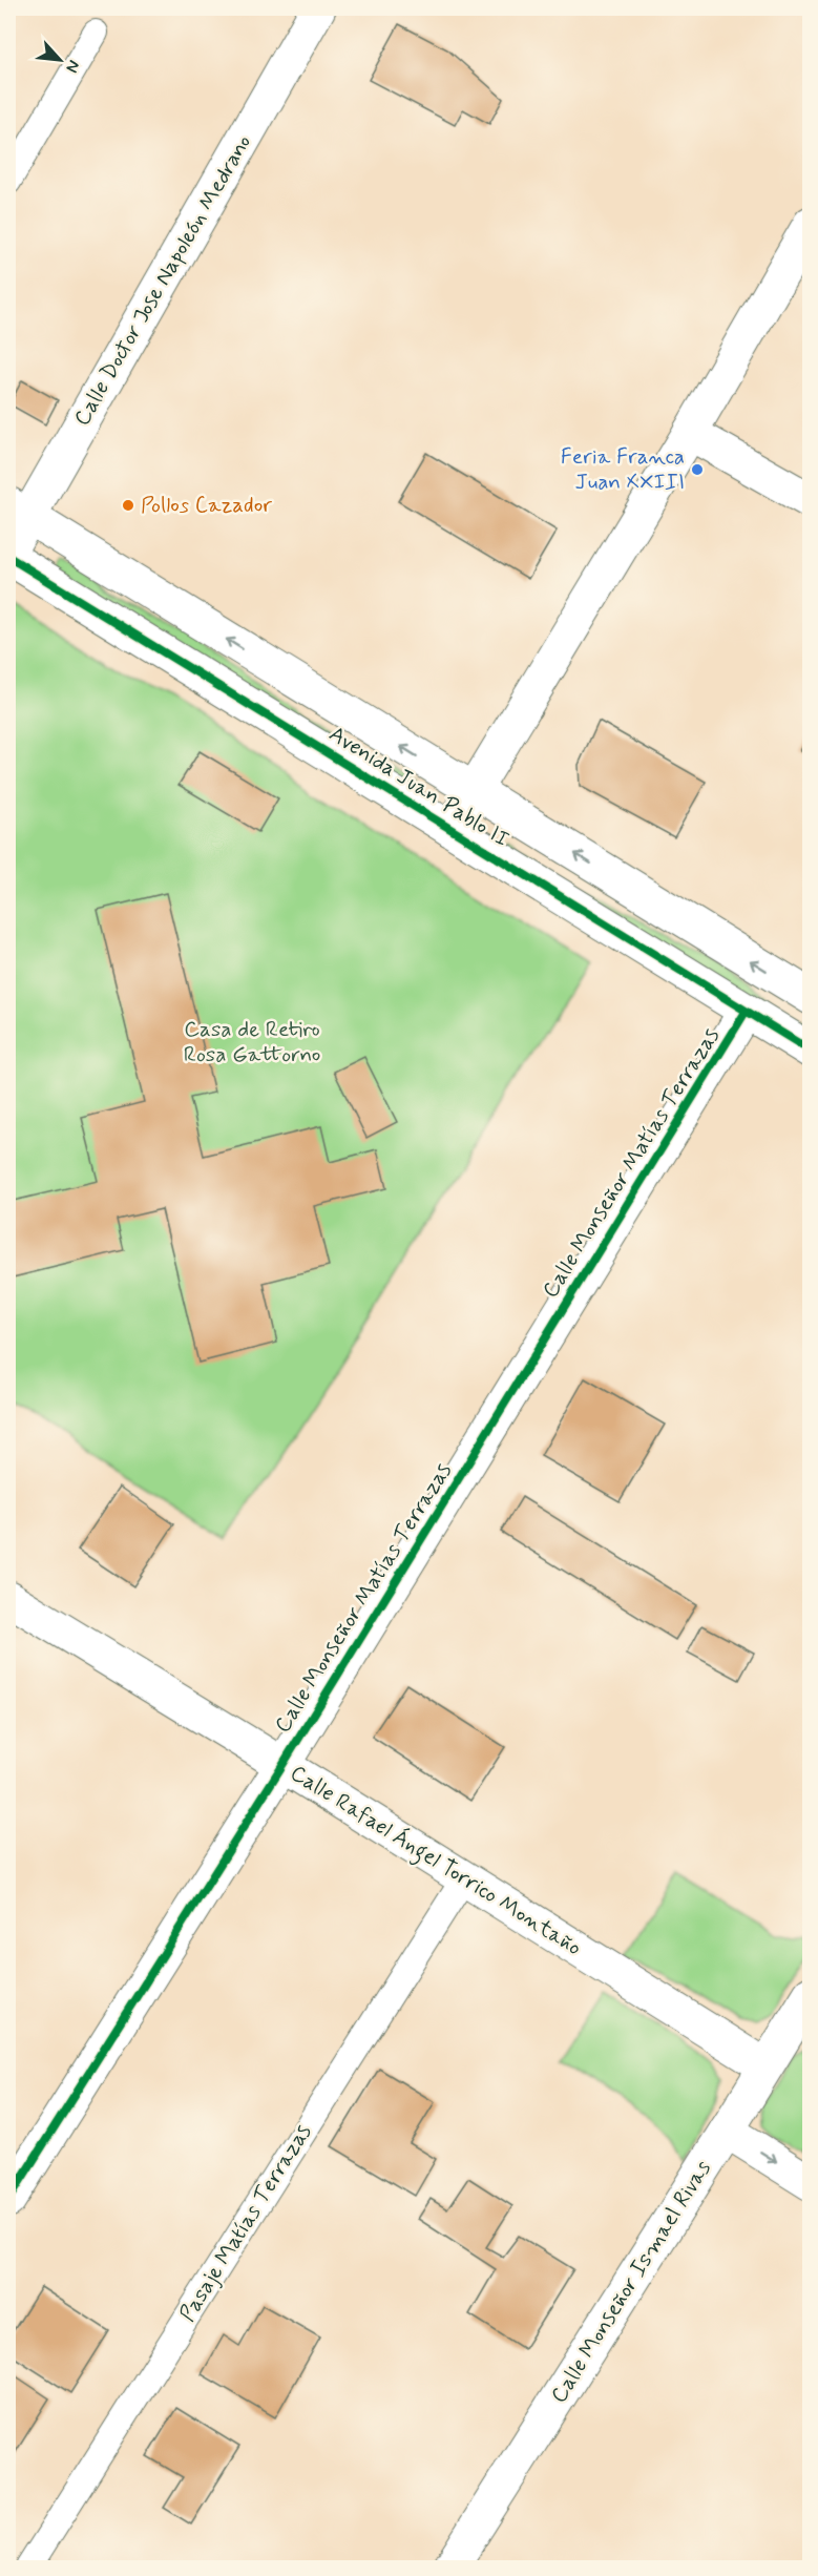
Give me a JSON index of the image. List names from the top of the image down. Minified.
{"streets":{"street":["Calle Doctor Jose Napoleón Medrano","Avenida Juan Pablo II","Calle Monseñor Matías Terrazas","Calle Rafael Ángel Torrico Montaño","Calle Monseñor Ismael Rivas"],"lane":["Pasaje Matías Terrazas"]},"crossings":[["Calle Doctor Jose Napoleón Medrano","Avenida Juan Pablo II"],["Avenida Juan Pablo II","Calle Monseñor Matías Terrazas"],["Calle Monseñor Matías Terrazas","Calle Rafael Ángel Torrico Montaño"],["Calle Rafael Ángel Torrico Montaño","Pasaje Matías Terrazas"],["Calle Rafael Ángel Torrico Montaño","Calle Monseñor Ismael Rivas"]],"parks":["Casa de Retiro Rosa Gattorno"],"places":["Feria Franca Juan XXIII","Pollos Cazador"],"north":"bottom right"}
